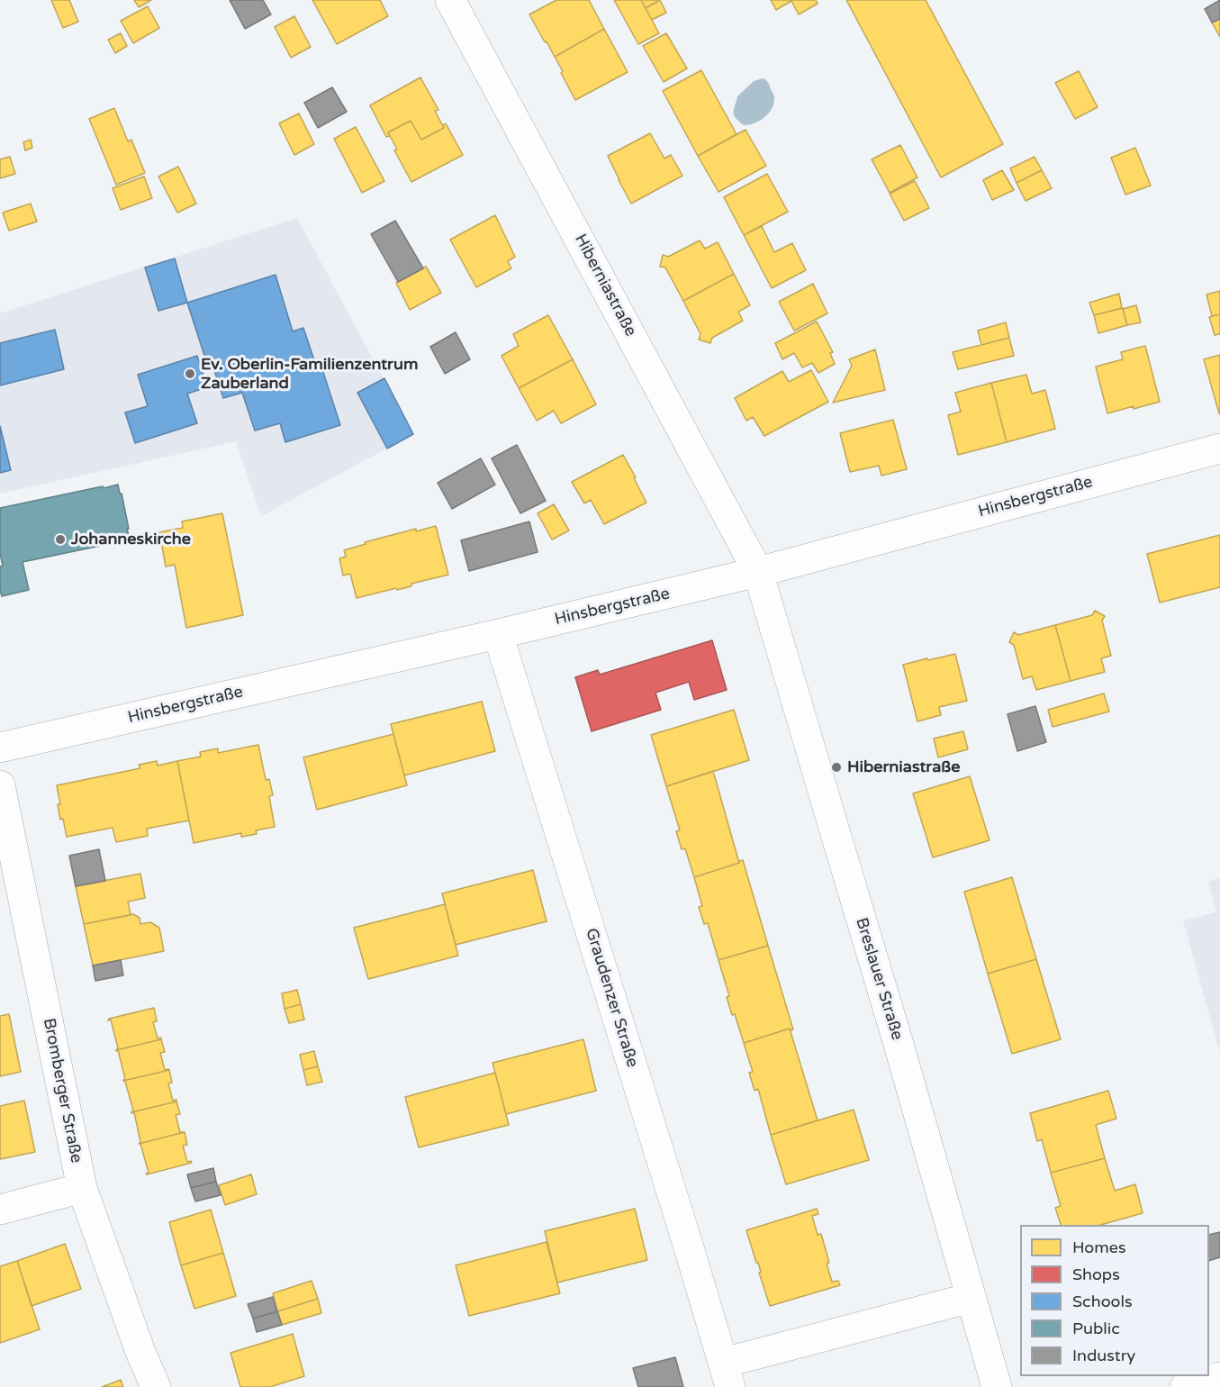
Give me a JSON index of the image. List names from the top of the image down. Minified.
{"streets":{"street":["Hiberniastraße","Hinsbergstraße","Breslauer Straße","Graudenzer Straße","Bromberger Straße"]},"crossings":[["Hiberniastraße","Hinsbergstraße"],["Hiberniastraße","Breslauer Straße"],["Hinsbergstraße","Breslauer Straße"],["Hinsbergstraße","Graudenzer Straße"],["Breslauer Straße","Graudenzer Straße"]],"places":["Ev. Oberlin-Familienzentrum Zauberland","Johanneskirche","Hiberniastraße"],"legend":["Homes","Shops","Schools","Public","Industry"]}
